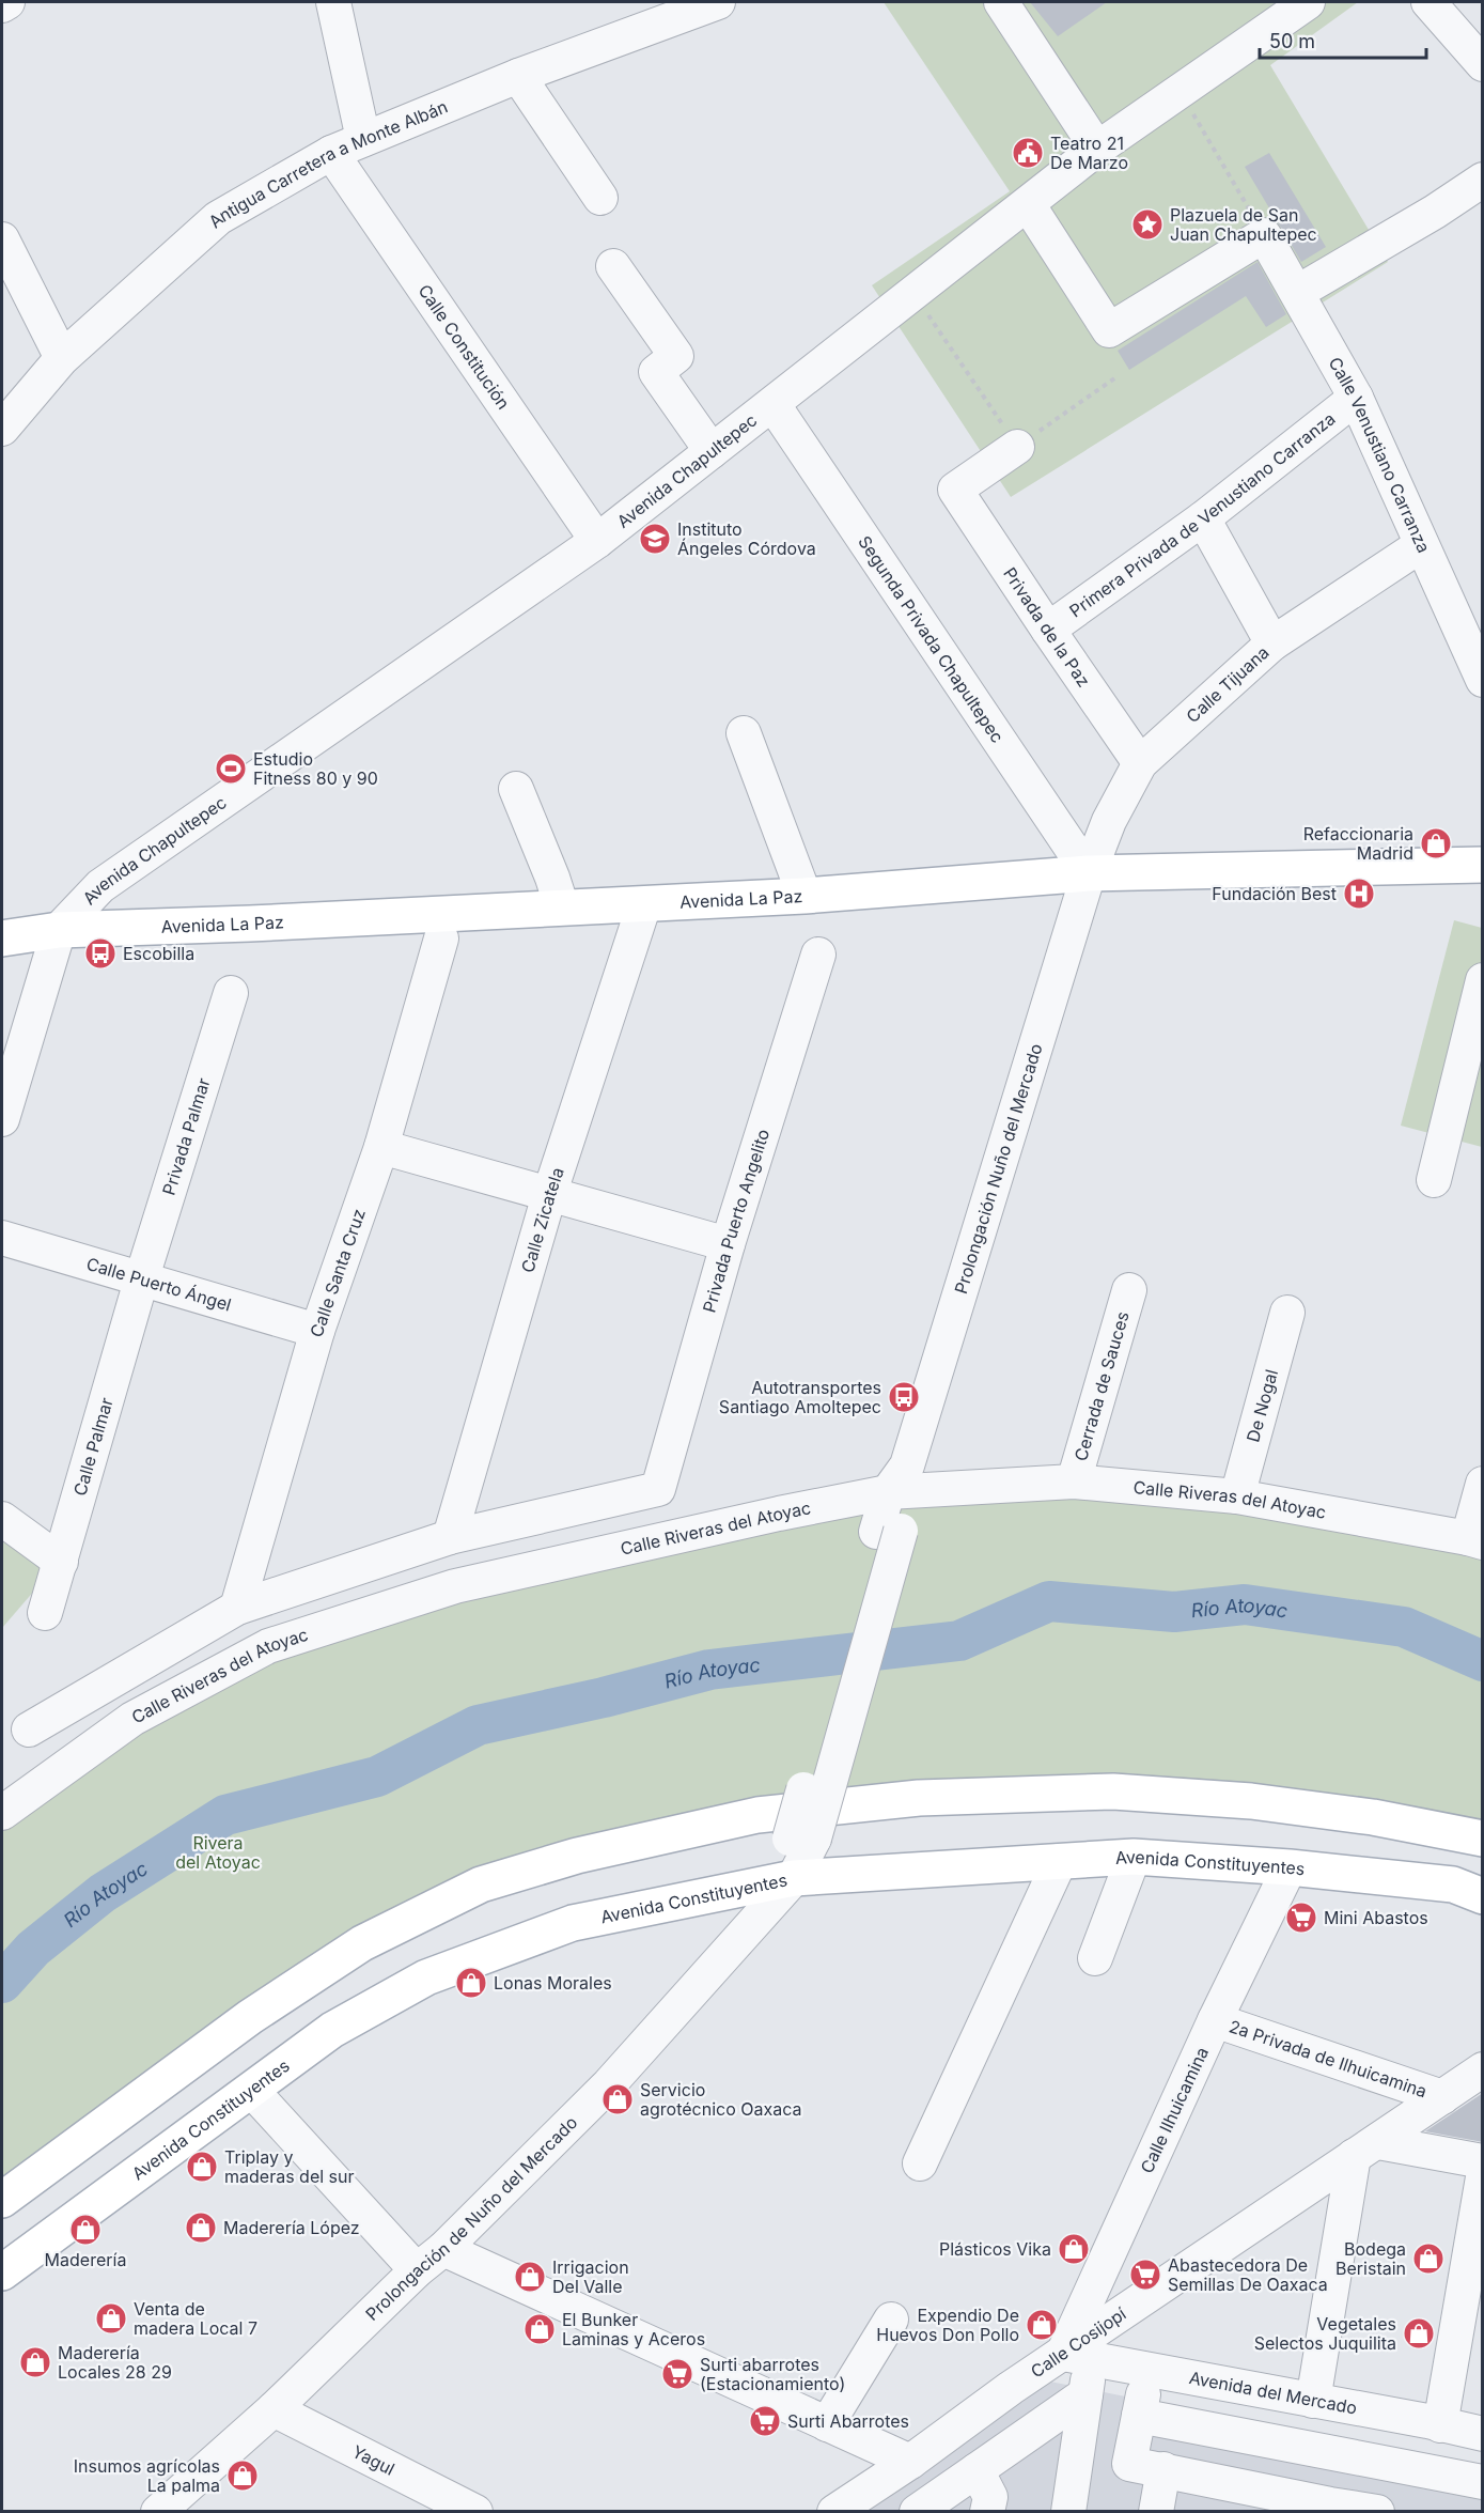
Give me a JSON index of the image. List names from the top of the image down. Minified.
{"streets":{"main road":["Avenida La Paz","Avenida Constituyentes"],"street":["Antigua Carretera a Monte Albán","Calle Constitución","Calle Venustiano Carranza","Avenida Chapultepec","Primera Privada de Venustiano Carranza","Privada de la Paz","Segunda Privada Chapultepec","Calle Tijuana","Privada Palmar","Prolongación Nuño del Mercado","Calle Zicatela","Privada Puerto Angelito","Calle Santa Cruz","Calle Puerto Ángel","Cerrada de Sauces","De Nogal","Calle Palmar","Calle Riveras del Atoyac","2a Privada de Ilhuicamina","Calle Ilhuicamina","Prolongación de Nuño del Mercado","Calle Cosijopí","Avenida del Mercado","Yagul"]},"crossings":[["Antigua Carretera a Monte Albán","Calle Constitución"],["Calle Constitución","Avenida Chapultepec"],["Calle Venustiano Carranza","Primera Privada de Venustiano Carranza"],["Calle Venustiano Carranza","Calle Tijuana"],["Avenida Chapultepec","Segunda Privada Chapultepec"],["Avenida Chapultepec","Avenida La Paz"],["Primera Privada de Venustiano Carranza","Privada de la Paz"],["Privada de la Paz","Calle Tijuana"],["Segunda Privada Chapultepec","Calle Tijuana"],["Segunda Privada Chapultepec","Avenida La Paz"],["Segunda Privada Chapultepec","Prolongación Nuño del Mercado"],["Calle Tijuana","Avenida La Paz"],["Calle Tijuana","Prolongación Nuño del Mercado"],["Avenida La Paz","Prolongación Nuño del Mercado"],["Avenida La Paz","Calle Zicatela"],["Privada Palmar","Calle Puerto Ángel"],["Privada Palmar","Calle Palmar"],["Prolongación Nuño del Mercado","Calle Riveras del Atoyac"],["Prolongación Nuño del Mercado","Avenida Constituyentes"],["Prolongación Nuño del Mercado","Prolongación de Nuño del Mercado"],["Calle Zicatela","Privada Puerto Angelito"],["Calle Santa Cruz","Calle Puerto Ángel"],["Calle Puerto Ángel","Calle Palmar"],["Cerrada de Sauces","Calle Riveras del Atoyac"],["De Nogal","Calle Riveras del Atoyac"],["Avenida Constituyentes","Calle Ilhuicamina"],["Avenida Constituyentes","Prolongación de Nuño del Mercado"],["2a Privada de Ilhuicamina","Calle Ilhuicamina"],["2a Privada de Ilhuicamina","Calle Cosijopí"],["Calle Ilhuicamina","Calle Cosijopí"],["Calle Ilhuicamina","Avenida del Mercado"],["Prolongación de Nuño del Mercado","Yagul"],["Calle Cosijopí","Avenida del Mercado"]],"water":["Río Atoyac"],"parks":["Rivera del Atoyac"],"places":{"public building":["Teatro 21 De Marzo"],"place":["Plazuela de San Juan Chapultepec"],"school or university":["Instituto Ángeles Córdova"],"sports":["Estudio Fitness 80 y 90"],"shop":["Refaccionaria Madrid","Lonas Morales","Servicio agrotécnico Oaxaca","Triplay y maderas del sur","Maderería López","Maderería","Plásticos Vika","Bodega Beristain","Irrigacion Del Valle","Venta de madera Local 7","Expendio De Huevos Don Pollo","El Bunker Laminas y Aceros","Vegetales Selectos Juquilita","Maderería Locales 28 29","Insumos agrícolas La palma"],"hospital":["Fundación Best"],"bus stop":["Escobilla","Autotransportes Santiago Amoltepec"],"supermarket":["Mini Abastos","Abastecedora De Semillas De Oaxaca","Surti abarrotes (Estacionamiento)","Surti Abarrotes"]},"scale_bar":"50 m"}
